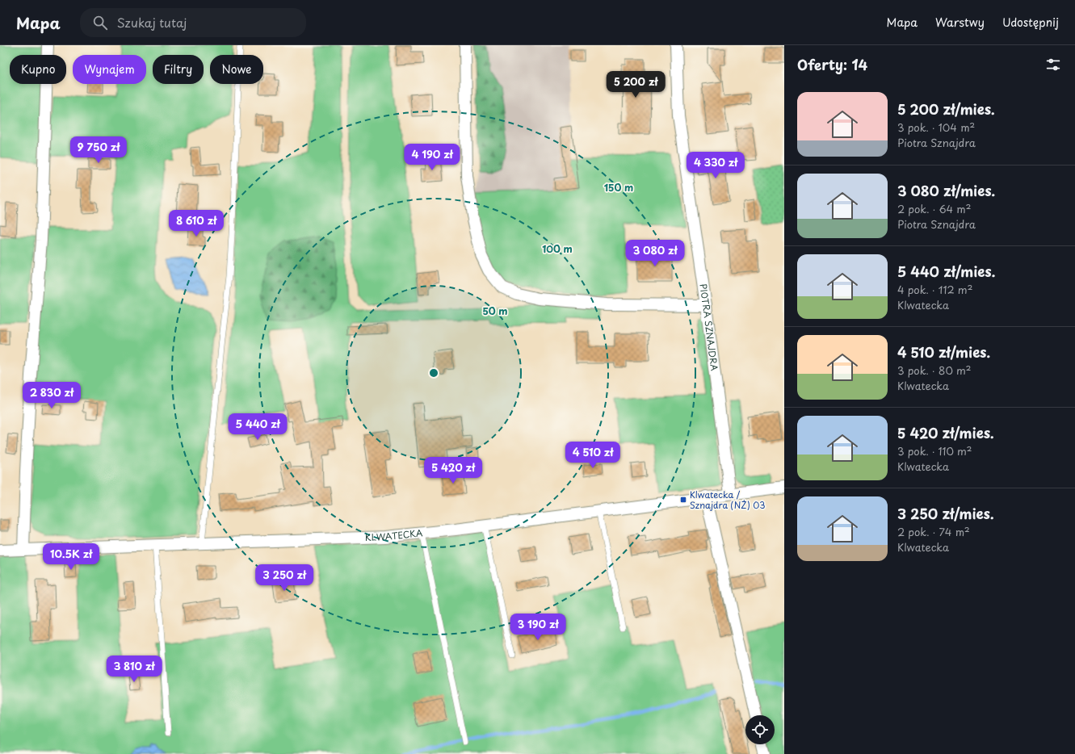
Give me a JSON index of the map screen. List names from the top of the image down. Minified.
{"streets":{"street":["PIOTRA SZNAJDRA","KLWATECKA"]},"crossings":[["PIOTRA SZNAJDRA","KLWATECKA"]],"places":{"transit":["Klwatecka / Sznajdra (NŻ) 03"]},"page":{"header":"Mapa","search":"Szukaj tutaj","nav":["Mapa","Warstwy","Udostępnij"],"heading":"Oferty: 14","chip":["Kupno","Wynajem","Filtry","Nowe"],"price":["5 200 zł","9 750 zł","4 190 zł","4 330 zł","8 610 zł","3 080 zł","2 830 zł","5 440 zł","4 510 zł","5 420 zł","10.5K zł","3 250 zł","3 190 zł","3 810 zł"],"list":[{"name":"5 200 zł/mies.","note":"3 pok. · 104 m² · Piotra Sznajdra"},{"name":"3 080 zł/mies.","note":"2 pok. · 64 m² · Piotra Sznajdra"},{"name":"5 440 zł/mies.","note":"4 pok. · 112 m² · Klwatecka"},{"name":"4 510 zł/mies.","note":"3 pok. · 80 m² · Klwatecka"},{"name":"5 420 zł/mies.","note":"3 pok. · 110 m² · Klwatecka"},{"name":"3 250 zł/mies.","note":"2 pok. · 74 m² · Klwatecka"}]},"rings":["150 m","100 m","50 m"]}
